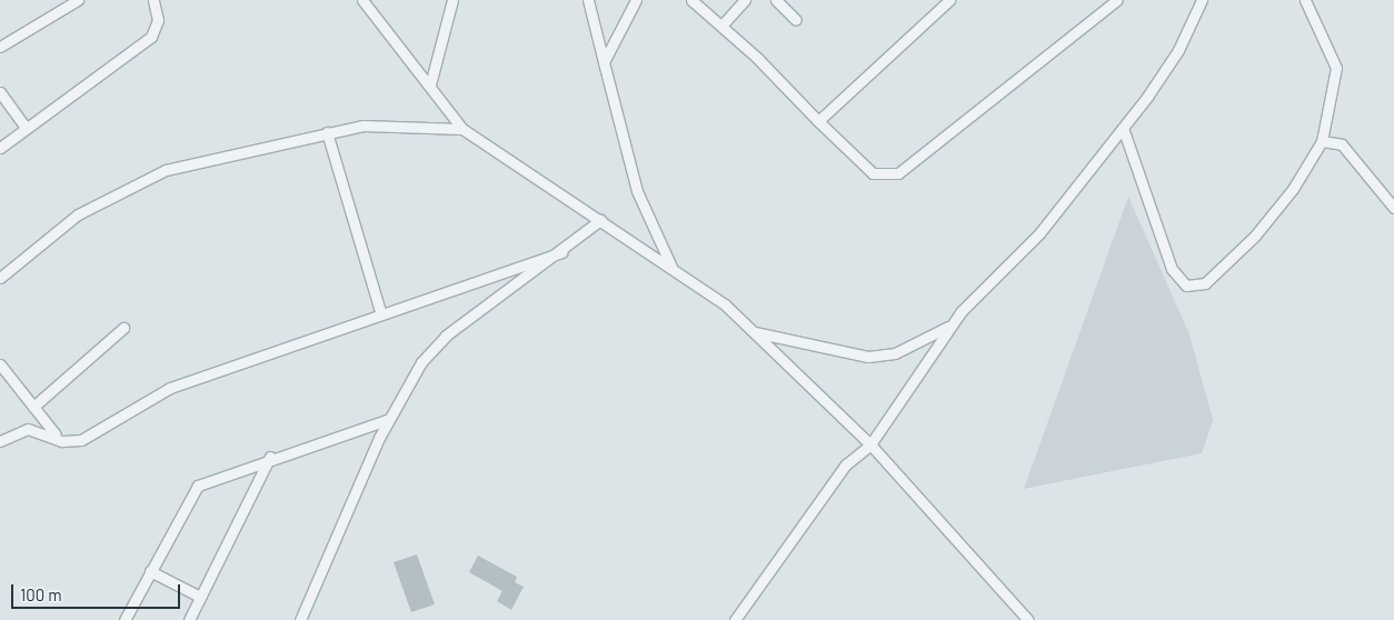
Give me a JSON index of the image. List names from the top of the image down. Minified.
{"scale_bar":"100 m"}
